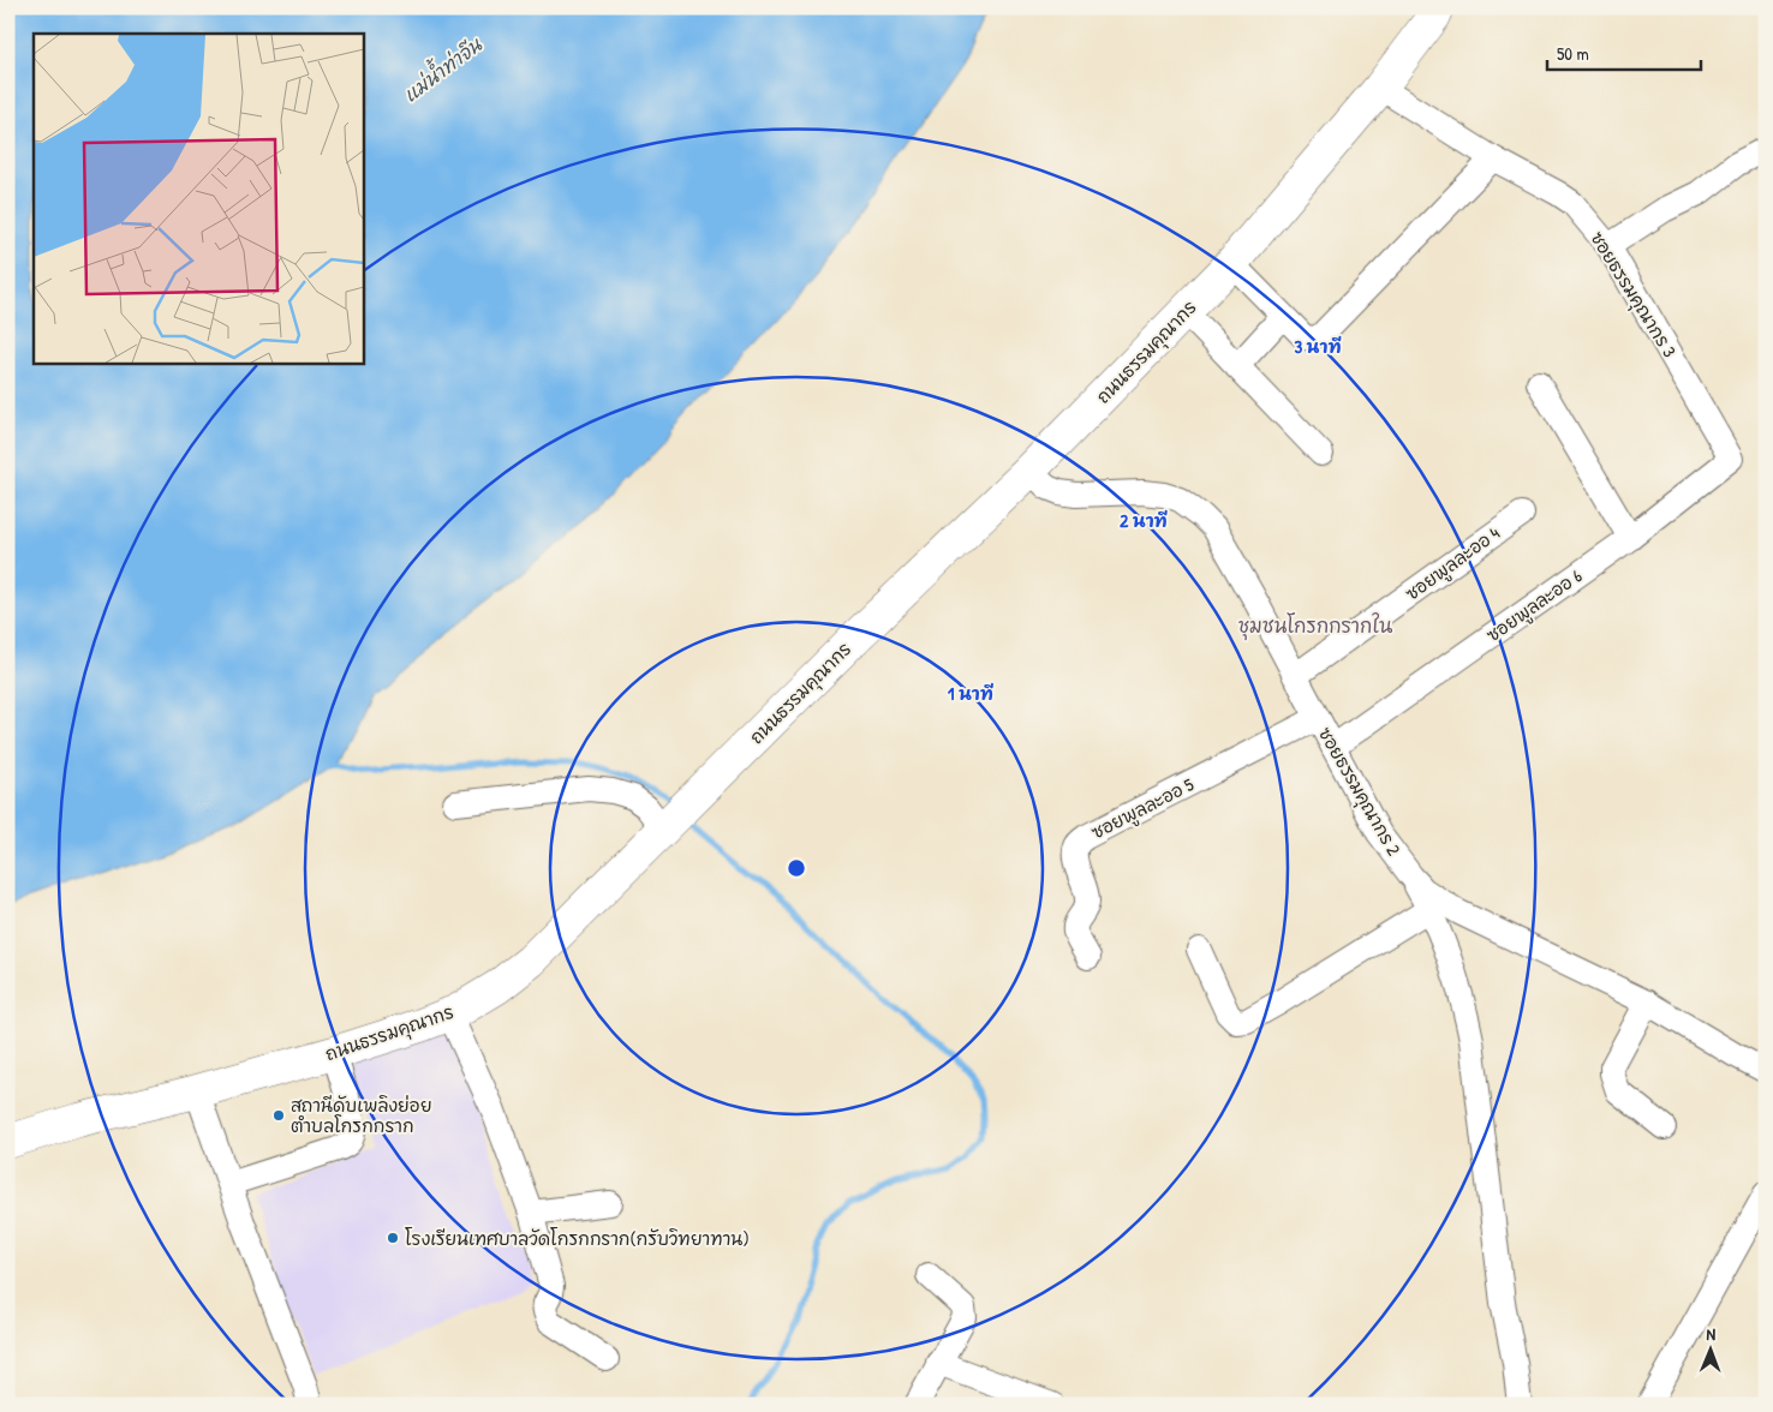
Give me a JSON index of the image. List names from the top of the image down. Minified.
{"streets":{"street":["ซอยธรรมคุณากร 3","ถนนธรรมคุณากร","ซอยพูลละออ 4","ซอยพูลละออ 6","ซอยธรรมคุณากร 2","ซอยพูลละออ 5"]},"crossings":[["ซอยธรรมคุณากร 3","ถนนธรรมคุณากร"],["ซอยธรรมคุณากร 3","ซอยพูลละออ 6"],["ถนนธรรมคุณากร","ซอยธรรมคุณากร 2"],["ซอยพูลละออ 4","ซอยธรรมคุณากร 2"],["ซอยพูลละออ 6","ซอยธรรมคุณากร 2"],["ซอยธรรมคุณากร 2","ซอยพูลละออ 5"]],"districts":["ชุมชนโกรกกรากใน"],"water":["แม่น้ำท่าจีน"],"places":["สถานีดับเพลิงย่อย ตำบลโกรกกราก","โรงเรียนเทศบาลวัดโกรกกราก(กรับวิทยาทาน)"],"scale_bar":"50 m","north":"top","rings":["3 นาที","2 นาที","1 นาที"]}
